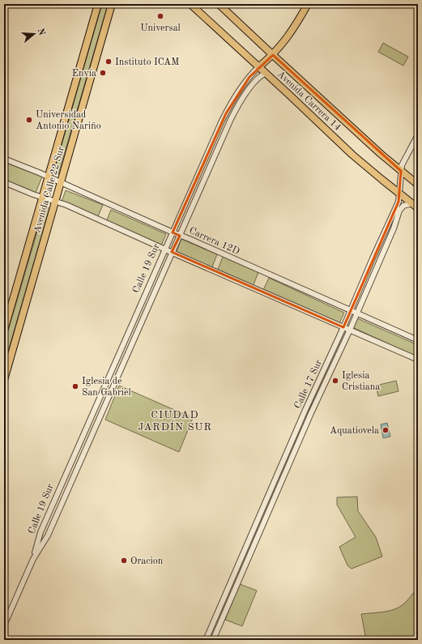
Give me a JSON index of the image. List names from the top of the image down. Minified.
{"streets":{"main road":["Avenida Carrera 14","Avenida Calle 22 Sur","Calle 19 Sur"],"street":["Carrera 12D","Calle 17 Sur"]},"crossings":[["Avenida Carrera 14","Calle 19 Sur"],["Avenida Carrera 14","Calle 17 Sur"],["Avenida Calle 22 Sur","Carrera 12D"],["Carrera 12D","Calle 19 Sur"],["Carrera 12D","Calle 17 Sur"]],"districts":["CIUDAD JARDÍN SUR"],"places":["Universal","Instituto ICAM","Envía","Universidad Antonio Nariño","Iglesia Cristiana","Iglesia de San Gabriel","Aquatiovela","Oracion"],"north":"right"}
